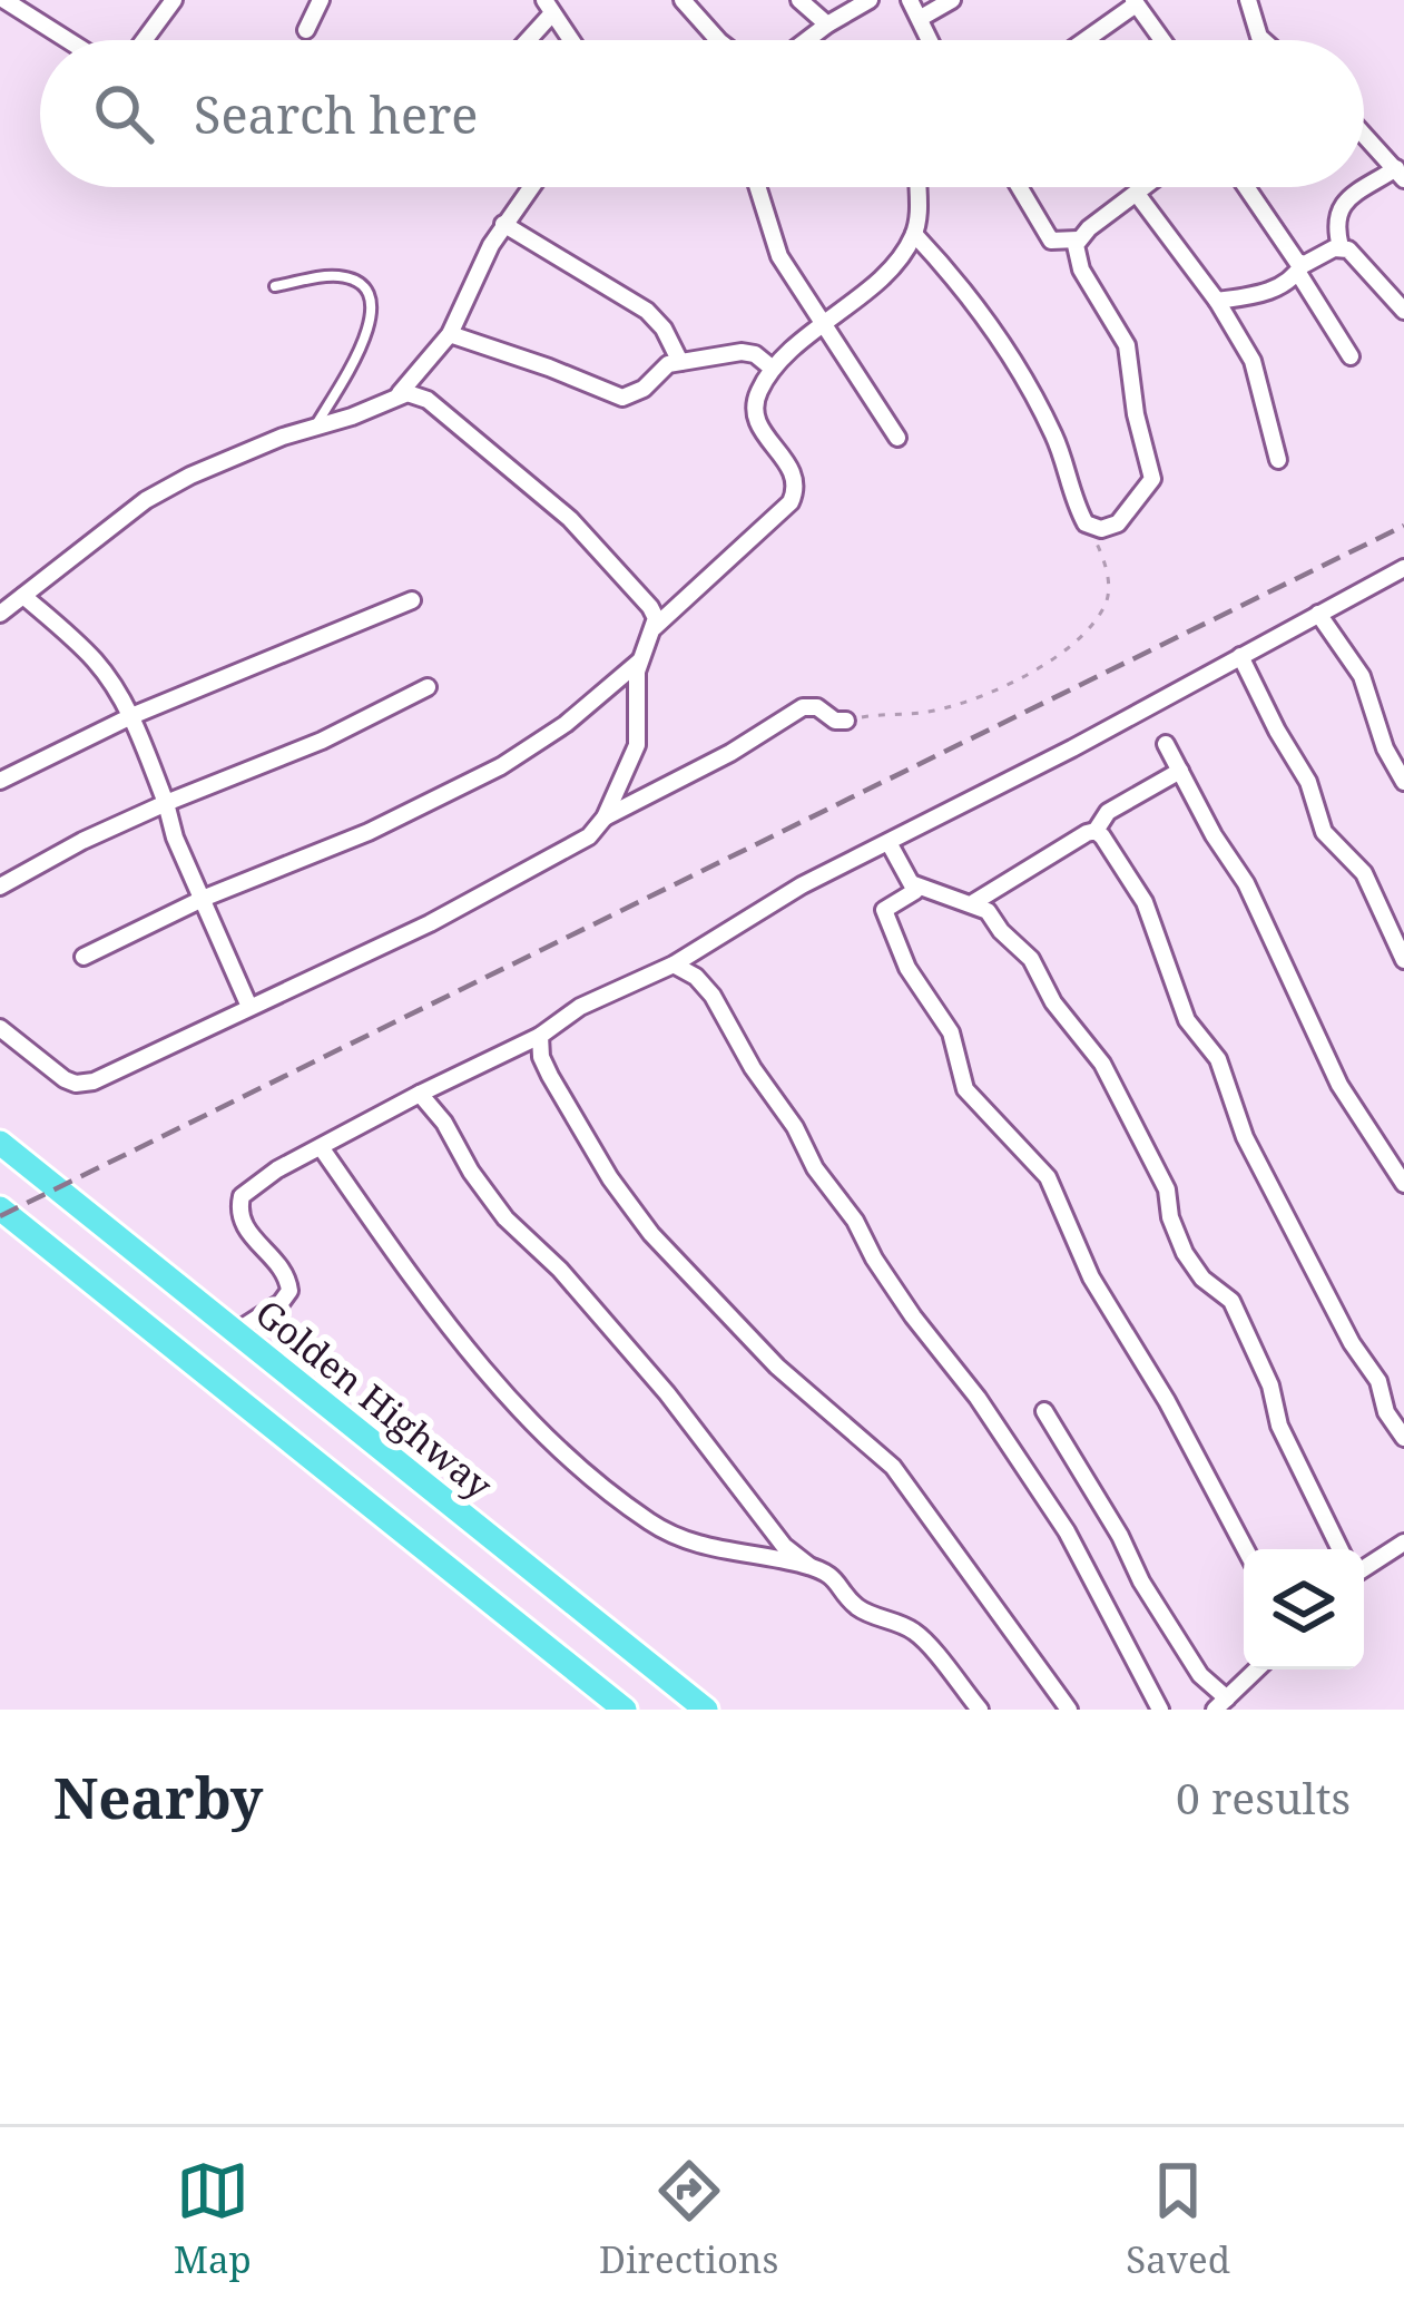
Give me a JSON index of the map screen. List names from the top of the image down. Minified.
{"streets":{"main road":["Golden Highway"]},"page":{"search":"Search here","heading":["Nearby","0 results"],"nav":["Map","Directions","Saved"]}}
